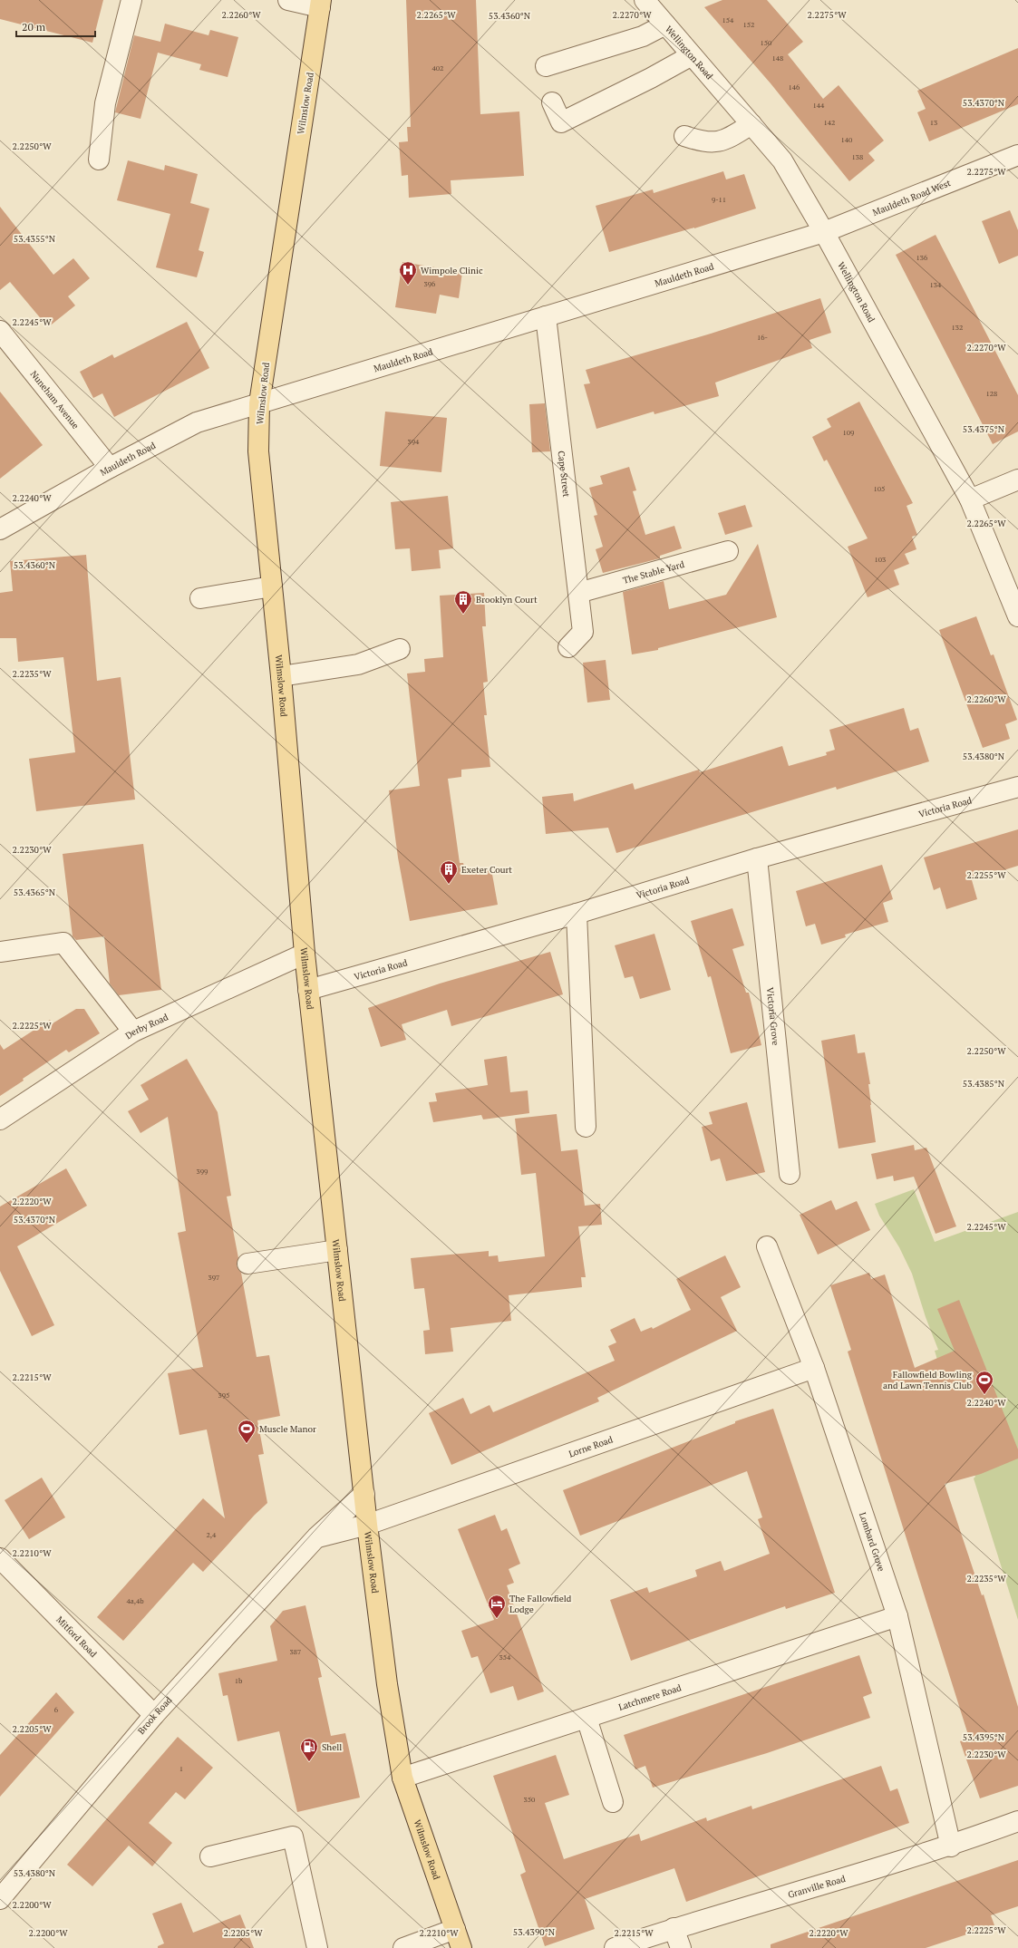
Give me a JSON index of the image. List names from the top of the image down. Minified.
{"streets":{"main road":["Wilmslow Road"],"street":["Wellington Road","Mauldeth Road West","Mauldeth Road","Nuneham Avenue","Cape Street","The Stable Yard","Victoria Road","Victoria Grove","Derby Road","Lorne Road","Lombard Grove","Mitford Road","Latchmere Road","Brook Road","Granville Road"]},"crossings":[["Wellington Road","Mauldeth Road West"],["Wellington Road","Mauldeth Road"],["Wilmslow Road","Mauldeth Road"],["Wilmslow Road","Victoria Road"],["Wilmslow Road","Derby Road"],["Wilmslow Road","Lorne Road"],["Wilmslow Road","Latchmere Road"],["Wilmslow Road","Brook Road"],["Mauldeth Road West","Mauldeth Road"],["Mauldeth Road","Nuneham Avenue"],["Mauldeth Road","Cape Street"],["Cape Street","The Stable Yard"],["Victoria Road","Victoria Grove"],["Lorne Road","Lombard Grove"],["Lombard Grove","Latchmere Road"],["Lombard Grove","Granville Road"],["Mitford Road","Brook Road"]],"places":{"hospital":["Wimpole Clinic"],"building":["Brooklyn Court","Exeter Court"],"sports":["Fallowfield Bowling and Lawn Tennis Club","Muscle Manor"],"hotel":["The Fallowfield Lodge"],"fuel station":["Shell"]},"house_numbers":["154","152","150","148","402","146","144","142","13","140","138","9-11","136","396","134","132","16-","128","109","394","105","103","399","397","395","2,4","4a,4b","387","354","1b","6","1","350"],"scale_bar":"20 m","coordinates":["2.2265°W","2.2260°W","2.2270°W","2.2275°W","53.4360°N","53.4370°N","2.2250°W","53.4355°N","2.2245°W","53.4375°N","2.2240°W","2.2235°W","53.4380°N","2.2230°W","2.2255°W","53.4365°N","2.2225°W","53.4385°N","2.2220°W","2.2215°W","2.2210°W","2.2205°W","53.4395°N","2.2200°W","53.4390°N"]}
